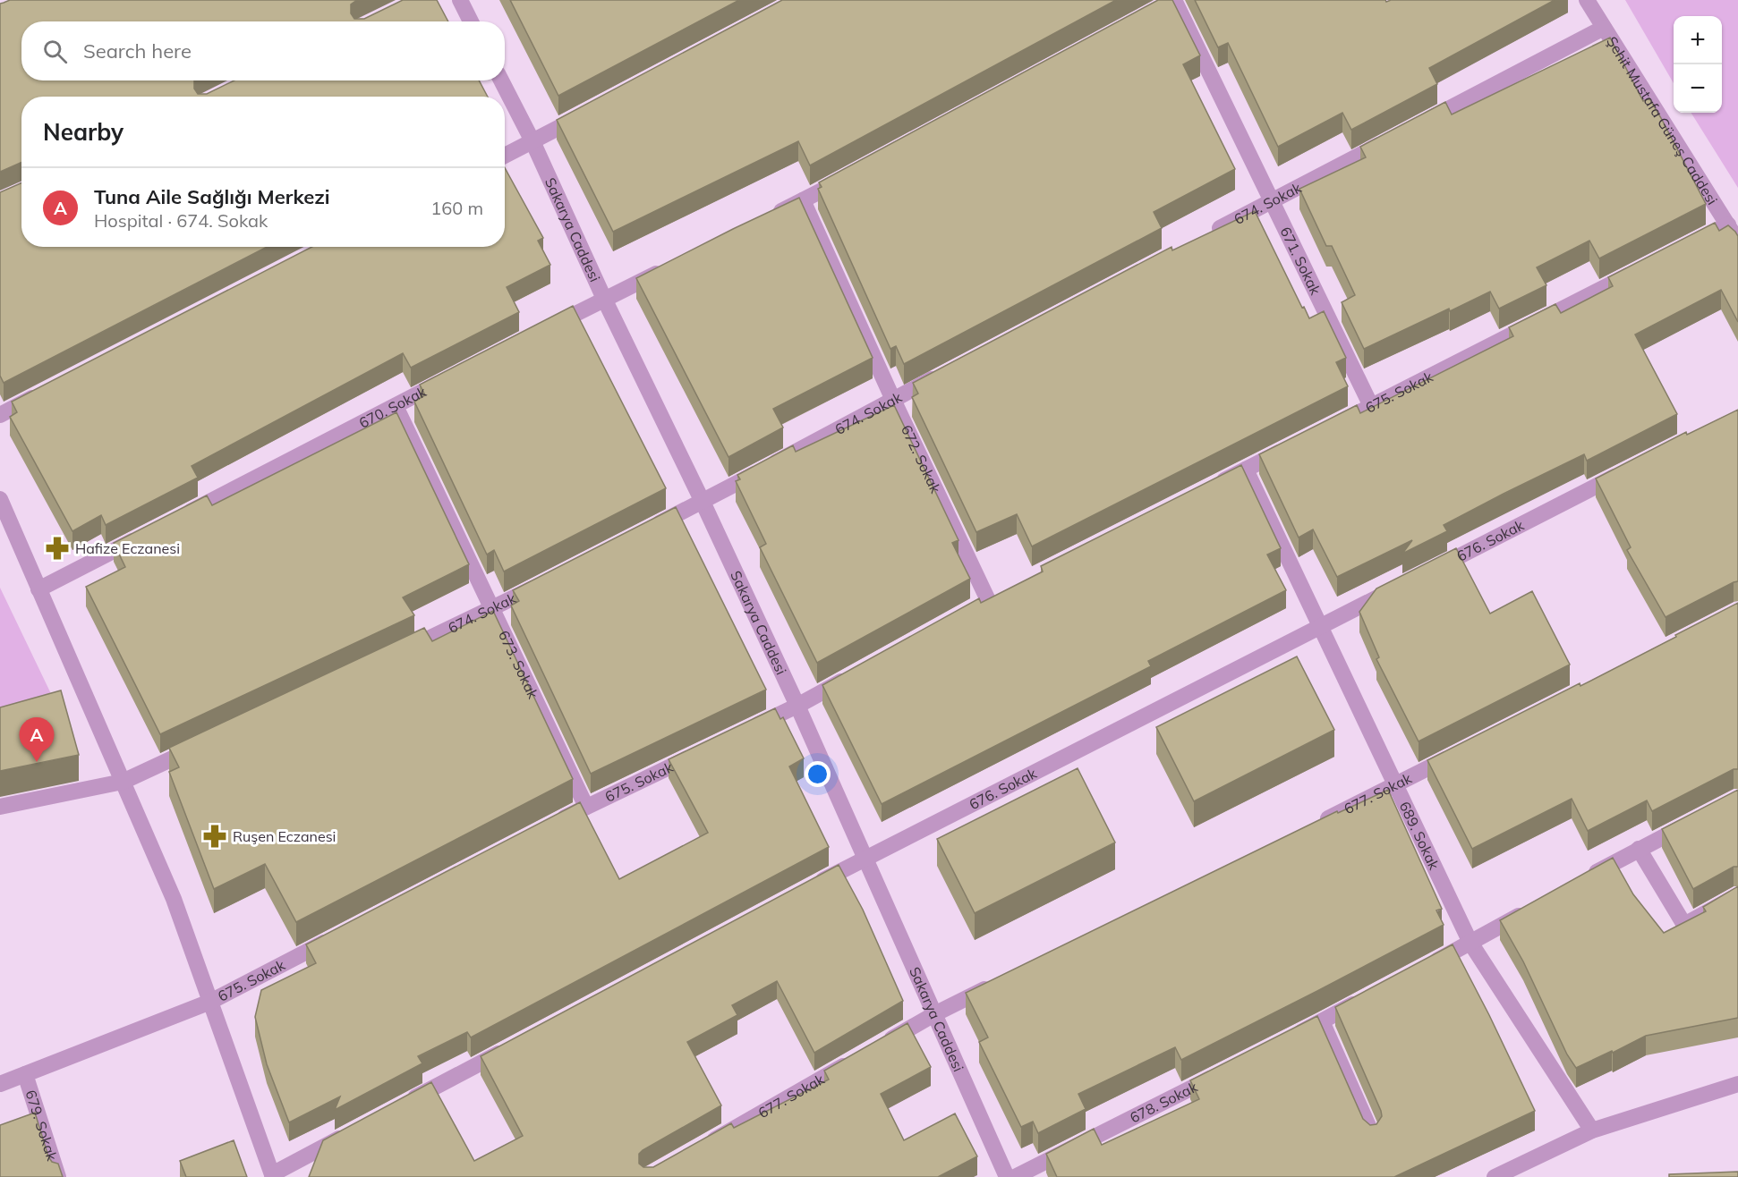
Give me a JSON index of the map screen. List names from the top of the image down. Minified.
{"streets":{"street":["Şehit Mustafa Güneş Caddesi","674. Sokak","Sakarya Caddesi","671. Sokak","675. Sokak","670. Sokak","672. Sokak","676. Sokak","673. Sokak","677. Sokak","689. Sokak","678. Sokak","679. Sokak"]},"crossings":[["674. Sokak","Sakarya Caddesi"],["674. Sokak","671. Sokak"],["674. Sokak","672. Sokak"],["674. Sokak","673. Sokak"],["Sakarya Caddesi","676. Sokak"],["671. Sokak","675. Sokak"],["675. Sokak","673. Sokak"],["675. Sokak","679. Sokak"],["670. Sokak","673. Sokak"],["676. Sokak","689. Sokak"],["677. Sokak","689. Sokak"]],"places":{"pharmacy":["Hafize Eczanesi","Ruşen Eczanesi"]},"page":{"map_buttons":["+","−"],"search":"Search here","heading":"Nearby","list":[{"mark":"A","name":"Tuna Aile Sağlığı Merkezi","note":"Hospital · 674. Sokak","value":"160 m"}],"pins":"A"}}
